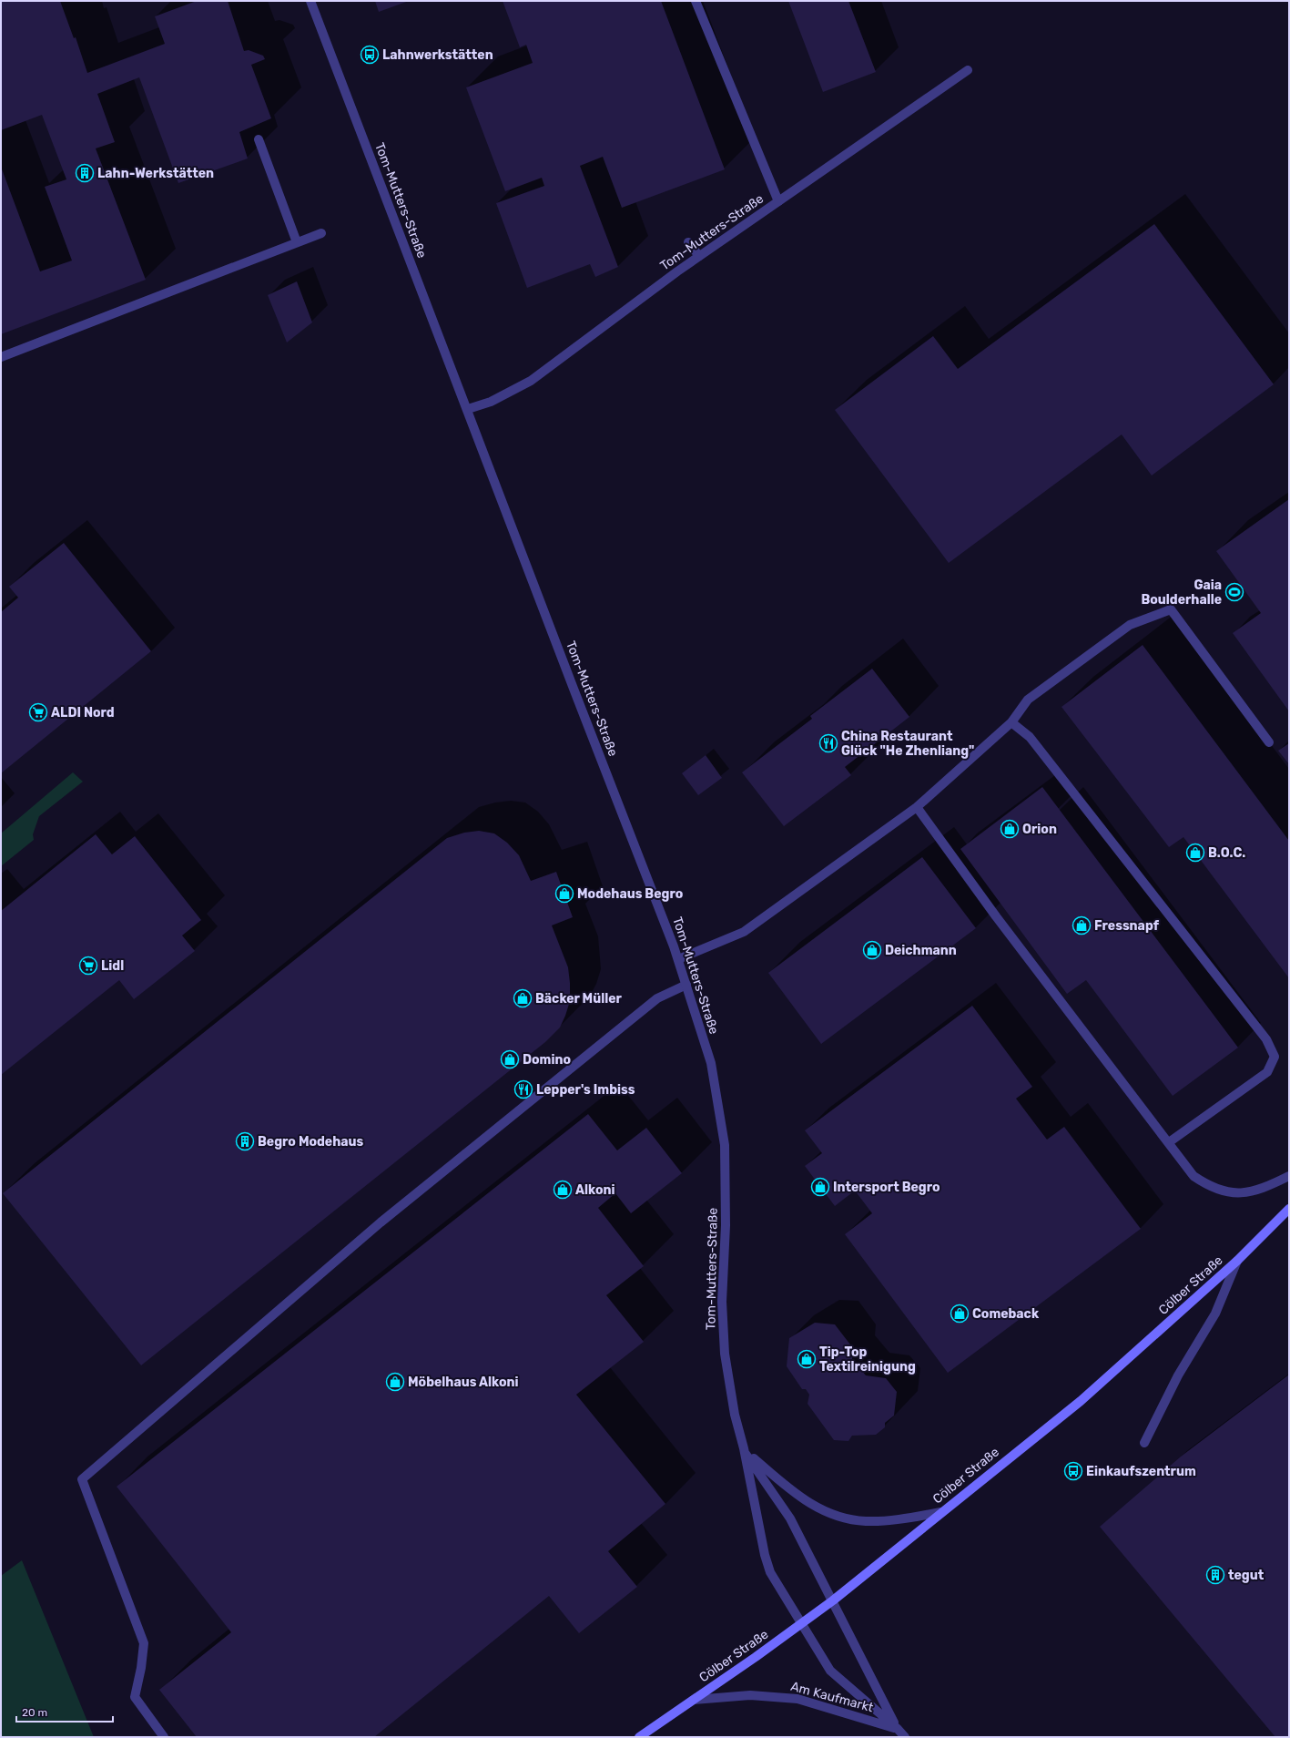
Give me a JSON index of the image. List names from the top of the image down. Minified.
{"streets":{"street":["Tom-Mutters-Straße","Cölber Straße","Am Kaufmarkt"]},"crossings":[["Tom-Mutters-Straße","Cölber Straße"],["Tom-Mutters-Straße","Am Kaufmarkt"],["Cölber Straße","Am Kaufmarkt"]],"places":{"bus stop":["Lahnwerkstätten","Einkaufszentrum"],"building":["Lahn-Werkstätten","Begro Modehaus","tegut"],"sports":["Gaia Boulderhalle"],"supermarket":["ALDI Nord","Lidl"],"restaurant":["China Restaurant Glück \"He Zhenliang\"","Lepper's Imbiss"],"shop":["Orion","B.O.C.","Modehaus Begro","Fressnapf","Deichmann","Bäcker Müller","Domino","Intersport Begro","Alkoni","Comeback","Tip-Top Textilreinigung","Möbelhaus Alkoni"]},"scale_bar":"20 m"}
